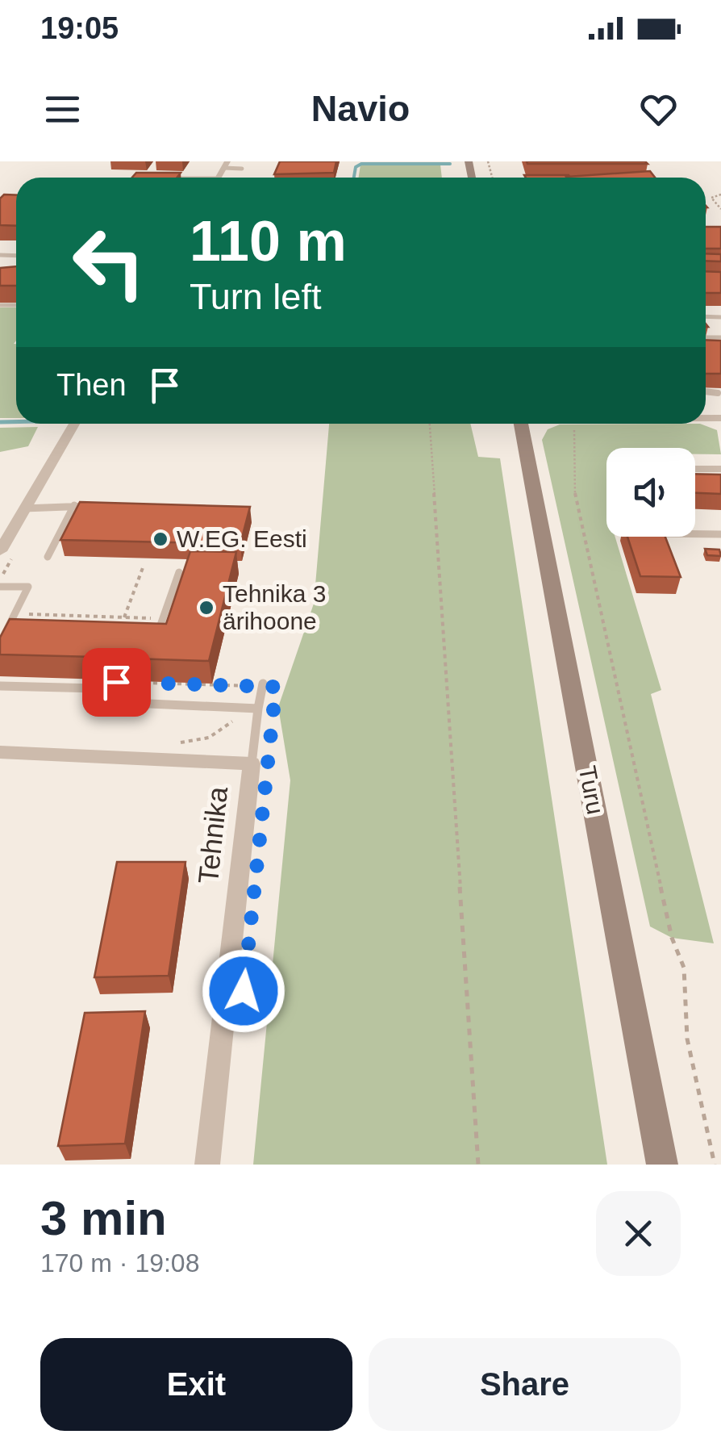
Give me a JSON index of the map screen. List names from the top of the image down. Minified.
{"streets":{"main road":["Turu"],"street":["Tehnika"]},"places":["W.EG. Eesti","Tehnika 3 ärihoone"],"page":{"status":"19:05","header":"Navio","turn":["110 m","Turn left"],"then":"Then","heading":["3 min","170 m · 19:08"],"buttons":["Exit","Share"]}}
